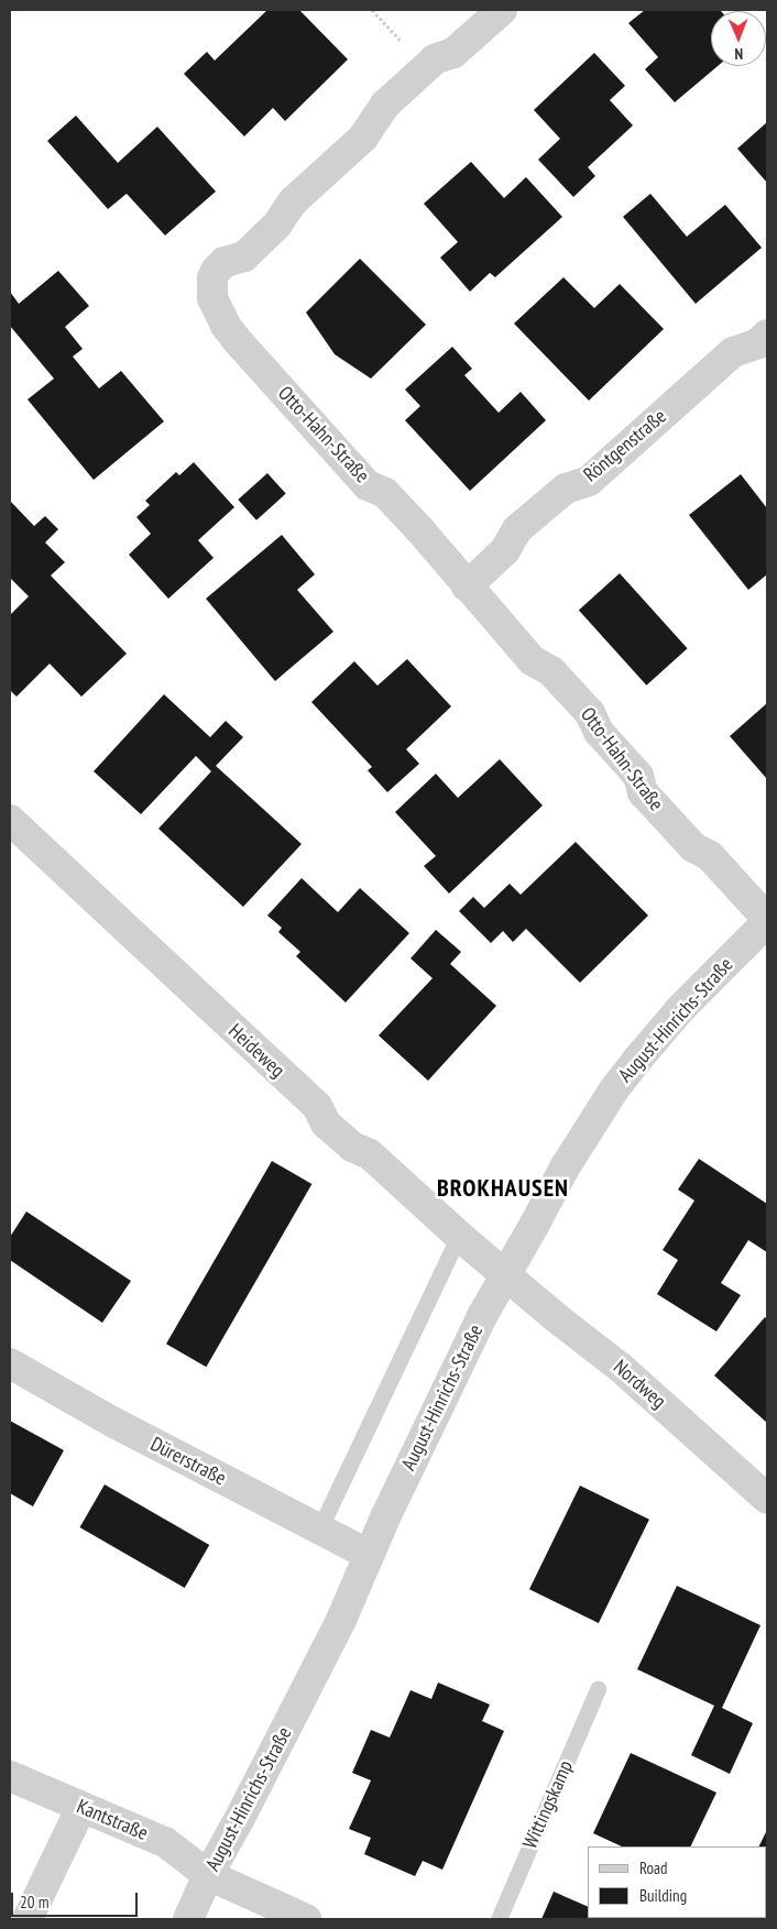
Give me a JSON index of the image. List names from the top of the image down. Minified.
{"streets":{"street":["Otto-Hahn-Straße","Röntgenstraße","August-Hinrichs-Straße","Heideweg","Nordweg","Dürerstraße","Kantstraße"],"lane":["Wittingskamp"]},"crossings":[["Otto-Hahn-Straße","Röntgenstraße"],["Otto-Hahn-Straße","August-Hinrichs-Straße"],["August-Hinrichs-Straße","Heideweg"],["August-Hinrichs-Straße","Nordweg"],["August-Hinrichs-Straße","Dürerstraße"],["August-Hinrichs-Straße","Kantstraße"],["Heideweg","Nordweg"]],"districts":["BROKHAUSEN"],"legend":["Road","Building"],"scale_bar":"20 m","north":"bottom"}
